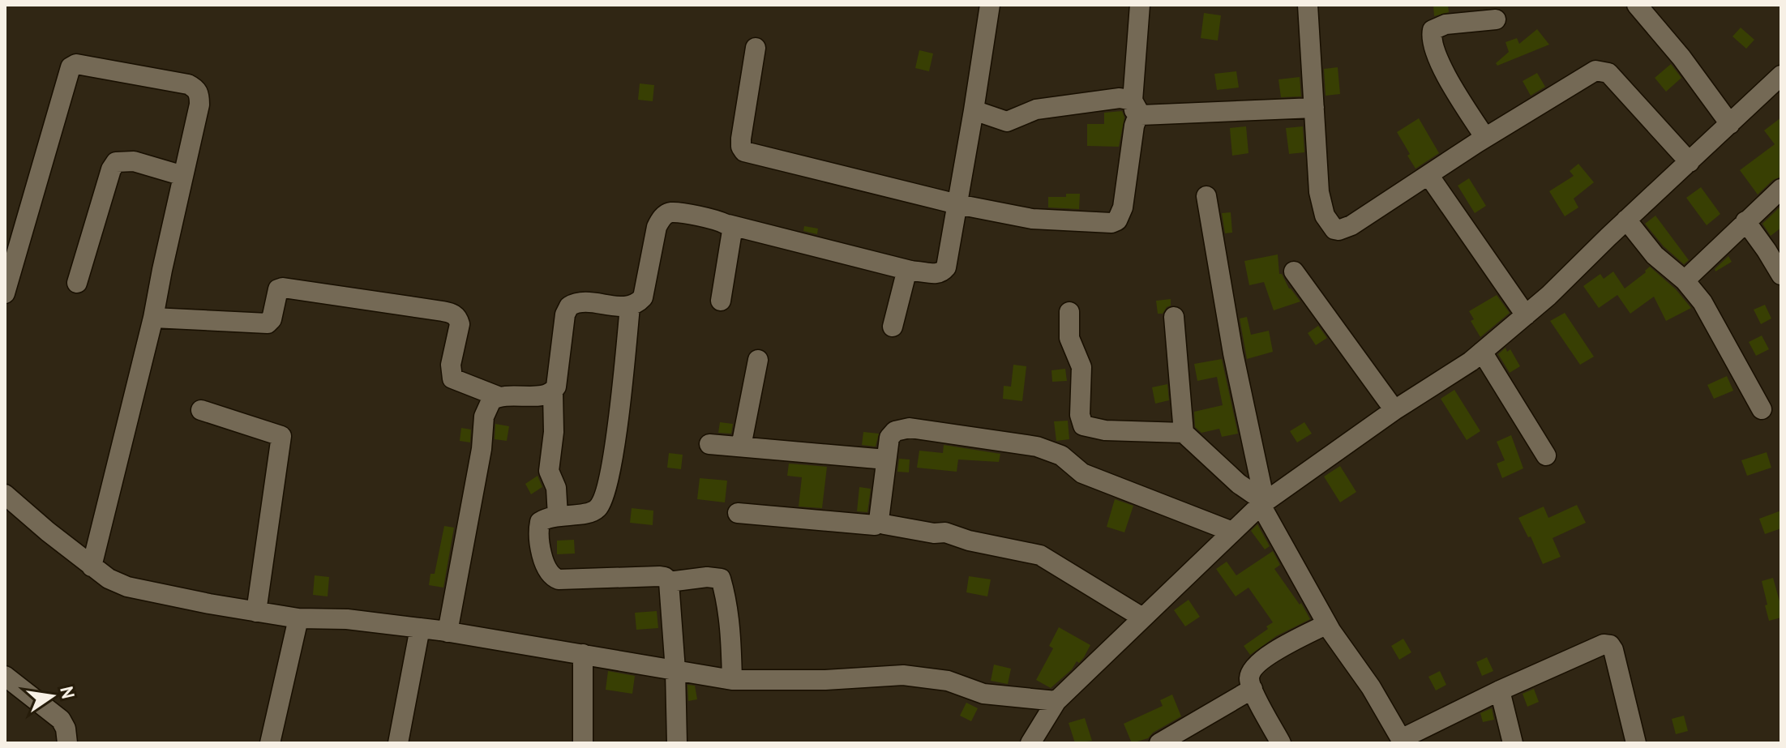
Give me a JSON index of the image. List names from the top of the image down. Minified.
{"north":"right"}
